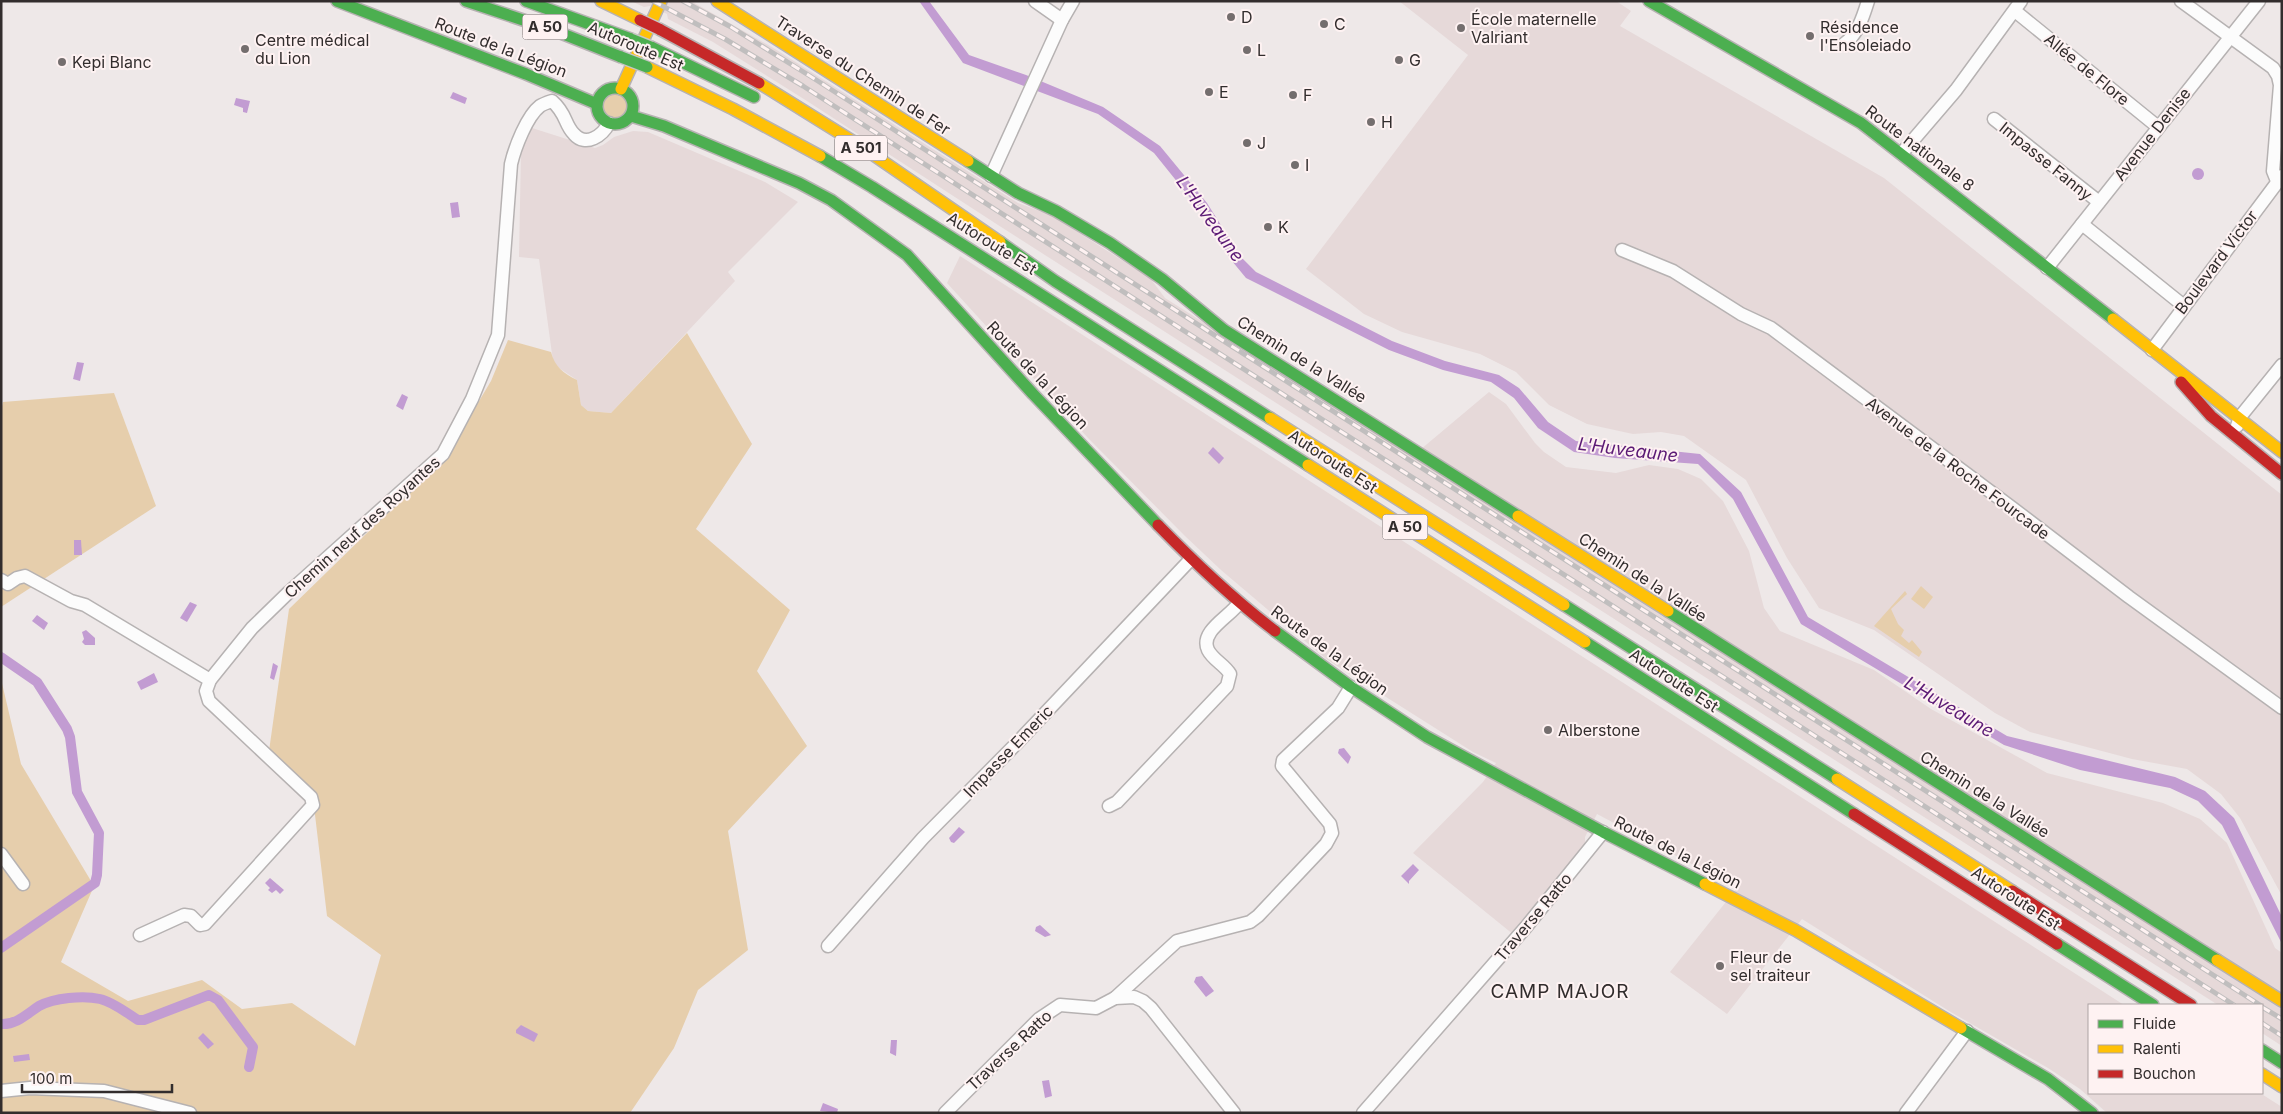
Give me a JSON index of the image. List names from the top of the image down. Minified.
{"streets":{"main road":["A 50","Autoroute Est","Route de la Légion","Traverse du Chemin de Fer","A 501","Route nationale 8","Chemin de la Vallée"],"street":["Allée de Flore","Avenue Denise","Impasse Fanny","Boulevard Victor","Avenue de la Roche Fourcade","Chemin neuf des Royantes","Impasse Emeric","Traverse Ratto"]},"crossings":[["A 50","Autoroute Est"],["Route de la Légion","Chemin neuf des Royantes"],["Route de la Légion","Impasse Emeric"],["Route de la Légion","Traverse Ratto"],["Allée de Flore","Avenue Denise"],["Traverse du Chemin de Fer","Chemin de la Vallée"],["Avenue Denise","Route nationale 8"],["Avenue Denise","Impasse Fanny"],["Route nationale 8","Boulevard Victor"]],"districts":["CAMP MAJOR"],"water":["L'Huveaune"],"places":["D","C","École maternelle Valriant","Résidence l'Ensoleiado","Centre médical du Lion","L","G","Kepi Blanc","E","F","H","J","I","K","Alberstone","Fleur de sel traiteur"],"legend":["Fluide","Ralenti","Bouchon"],"scale_bar":"100 m"}
